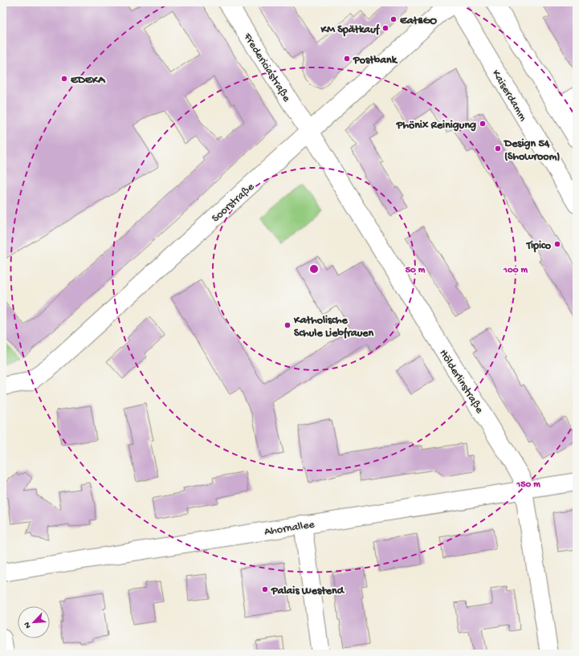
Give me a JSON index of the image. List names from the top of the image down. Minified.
{"streets":{"street":["Fredericiastraße","Kaiserdamm","Soorstraße","Hölderlinstraße","Ahornallee"]},"crossings":[["Fredericiastraße","Soorstraße"],["Fredericiastraße","Hölderlinstraße"],["Kaiserdamm","Soorstraße"],["Soorstraße","Hölderlinstraße"],["Hölderlinstraße","Ahornallee"]],"places":["Eat&GO","KM Spätkauf","Postbank","EDEKA","Phönix Reinigung","Design 54 (Showroom)","Tipico","Katholische Schule Liebfrauen","Palais Westend"],"north":"bottom left","rings":["50 m","100 m","150 m"]}
